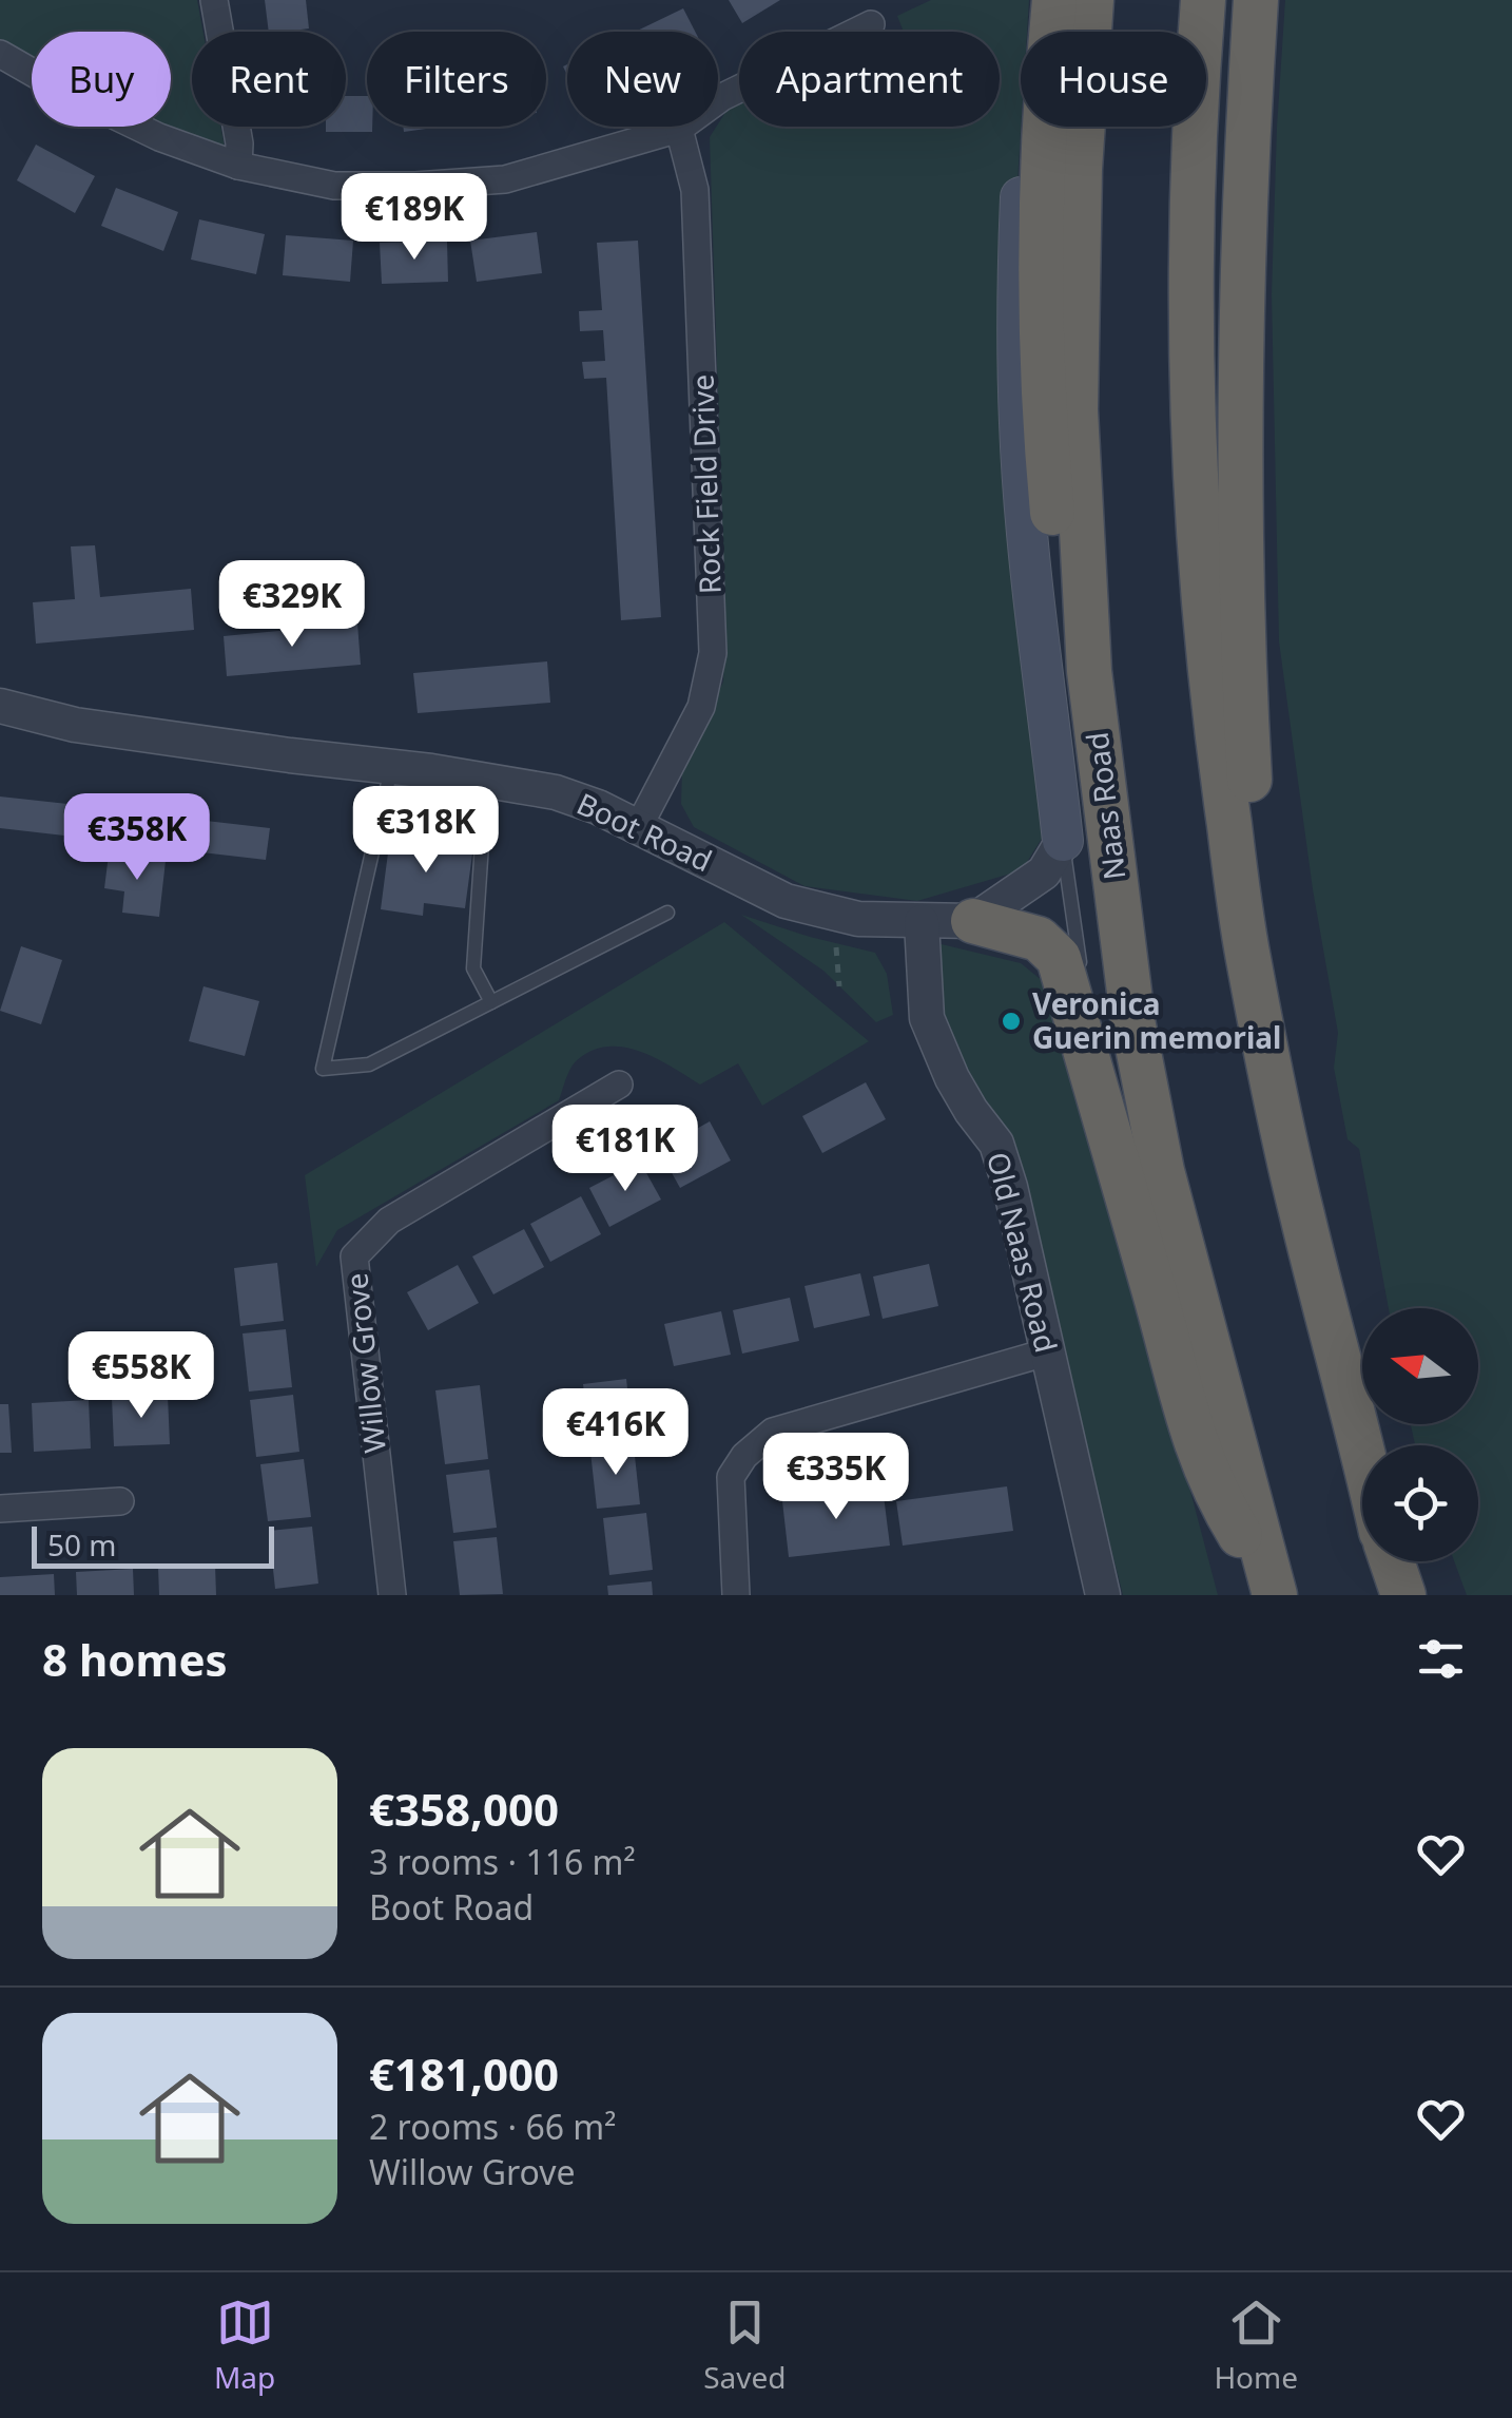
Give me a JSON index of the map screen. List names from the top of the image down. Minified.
{"streets":{"highway":["Naas Road"],"street":["Rock Field Drive","Boot Road","Old Naas Road","Willow Grove"]},"crossings":[["Rock Field Drive","Boot Road"],["Boot Road","Old Naas Road"]],"places":["Veronica Guerin memorial"],"scale_bar":"50 m","north":"left","page":{"chip":["Buy","Rent","Filters","New","Apartment","House"],"price":["€189K","€329K","€318K","€358K","€181K","€558K","€416K","€335K"],"scale":"50 m","heading":"8 homes","list":[{"name":"€358,000","note":"3 rooms · 116 m² · Boot Road"},{"name":"€181,000","note":"2 rooms · 66 m² · Willow Grove"}],"tabs":["Map","Saved","Home"]}}
